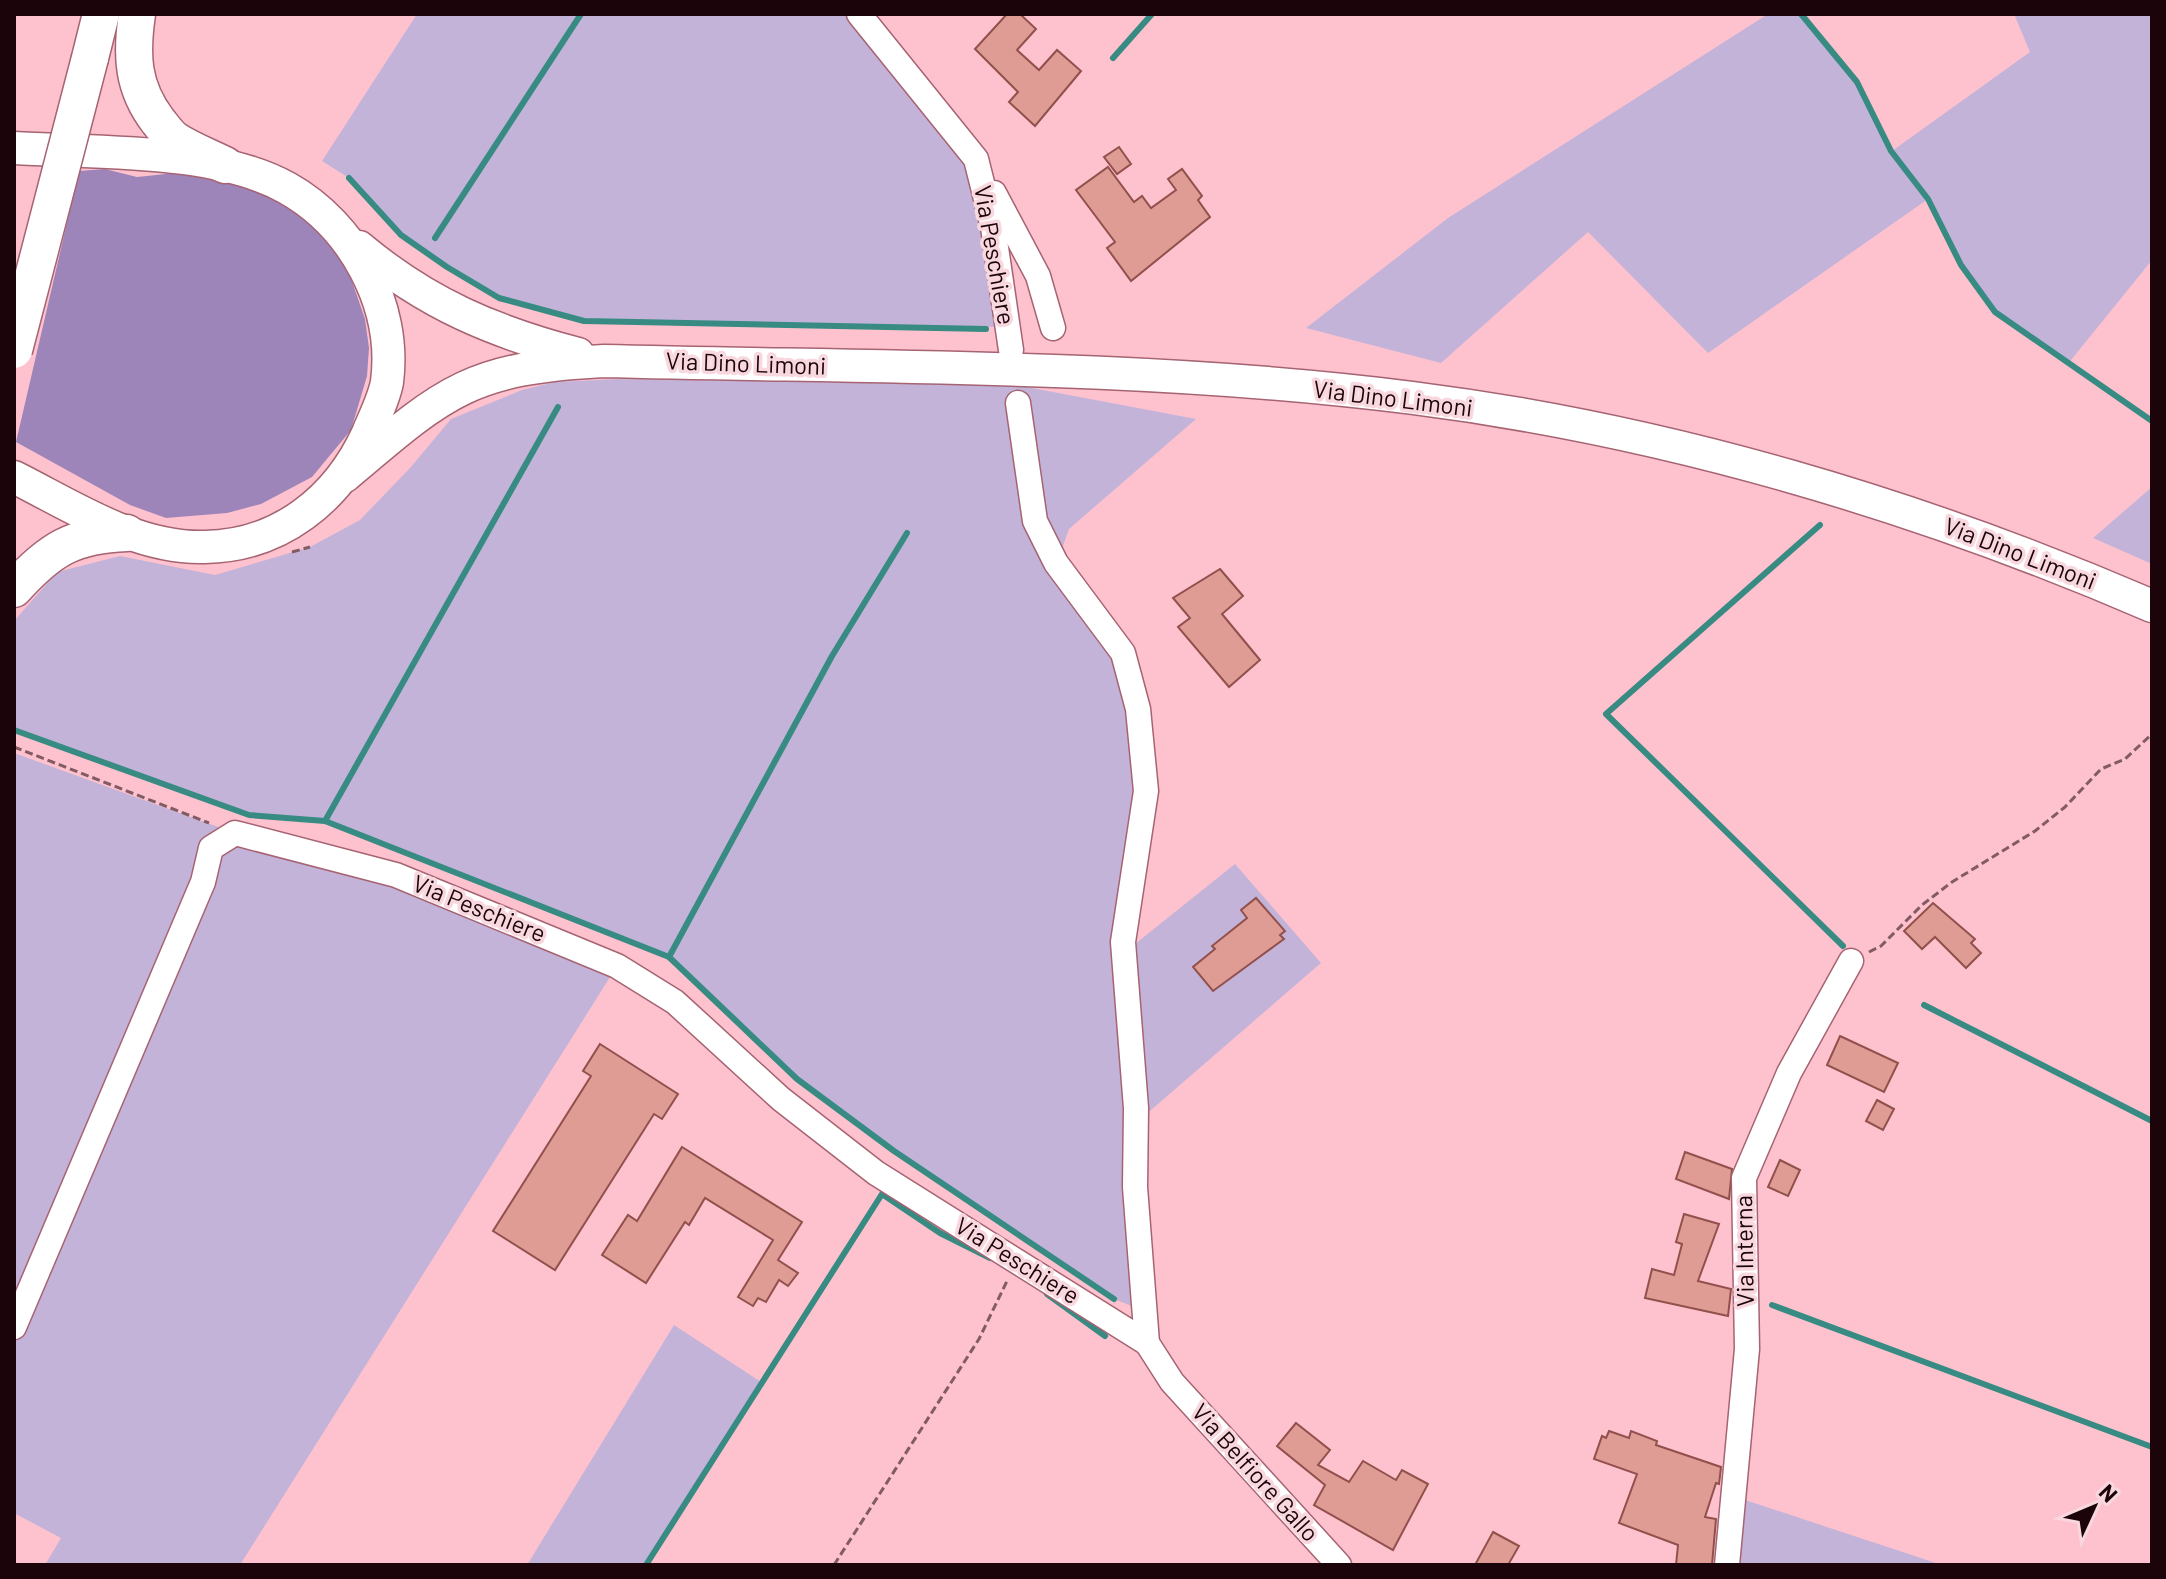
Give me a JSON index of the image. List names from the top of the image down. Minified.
{"streets":{"main road":["Via Dino Limoni"],"street":["Via Peschiere","Via Interna","Via Belfiore Gallo"]},"crossings":[["Via Peschiere","Via Belfiore Gallo"]],"north":"top right"}
